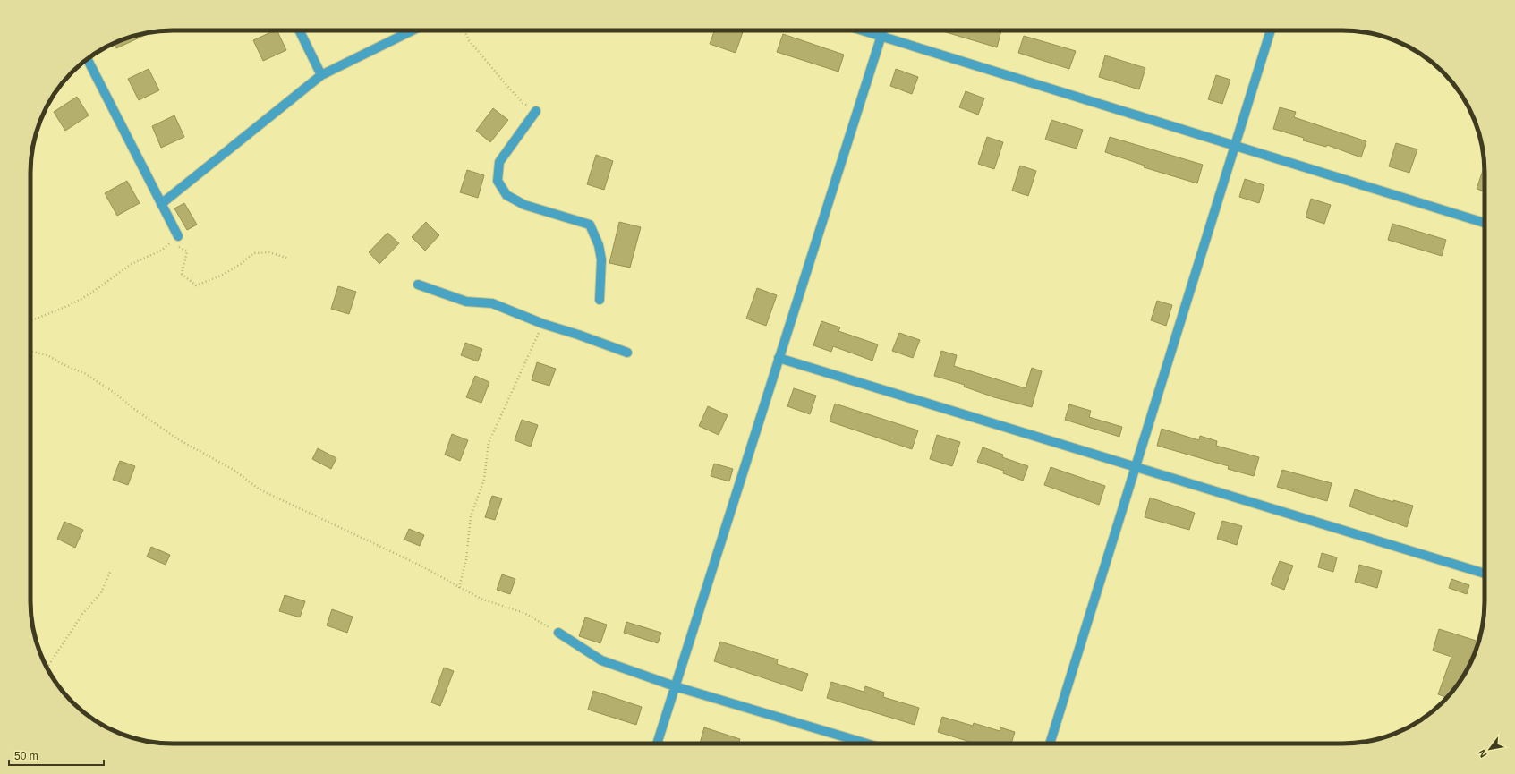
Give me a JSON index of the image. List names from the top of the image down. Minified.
{"scale_bar":"50 m","north":"bottom left"}
